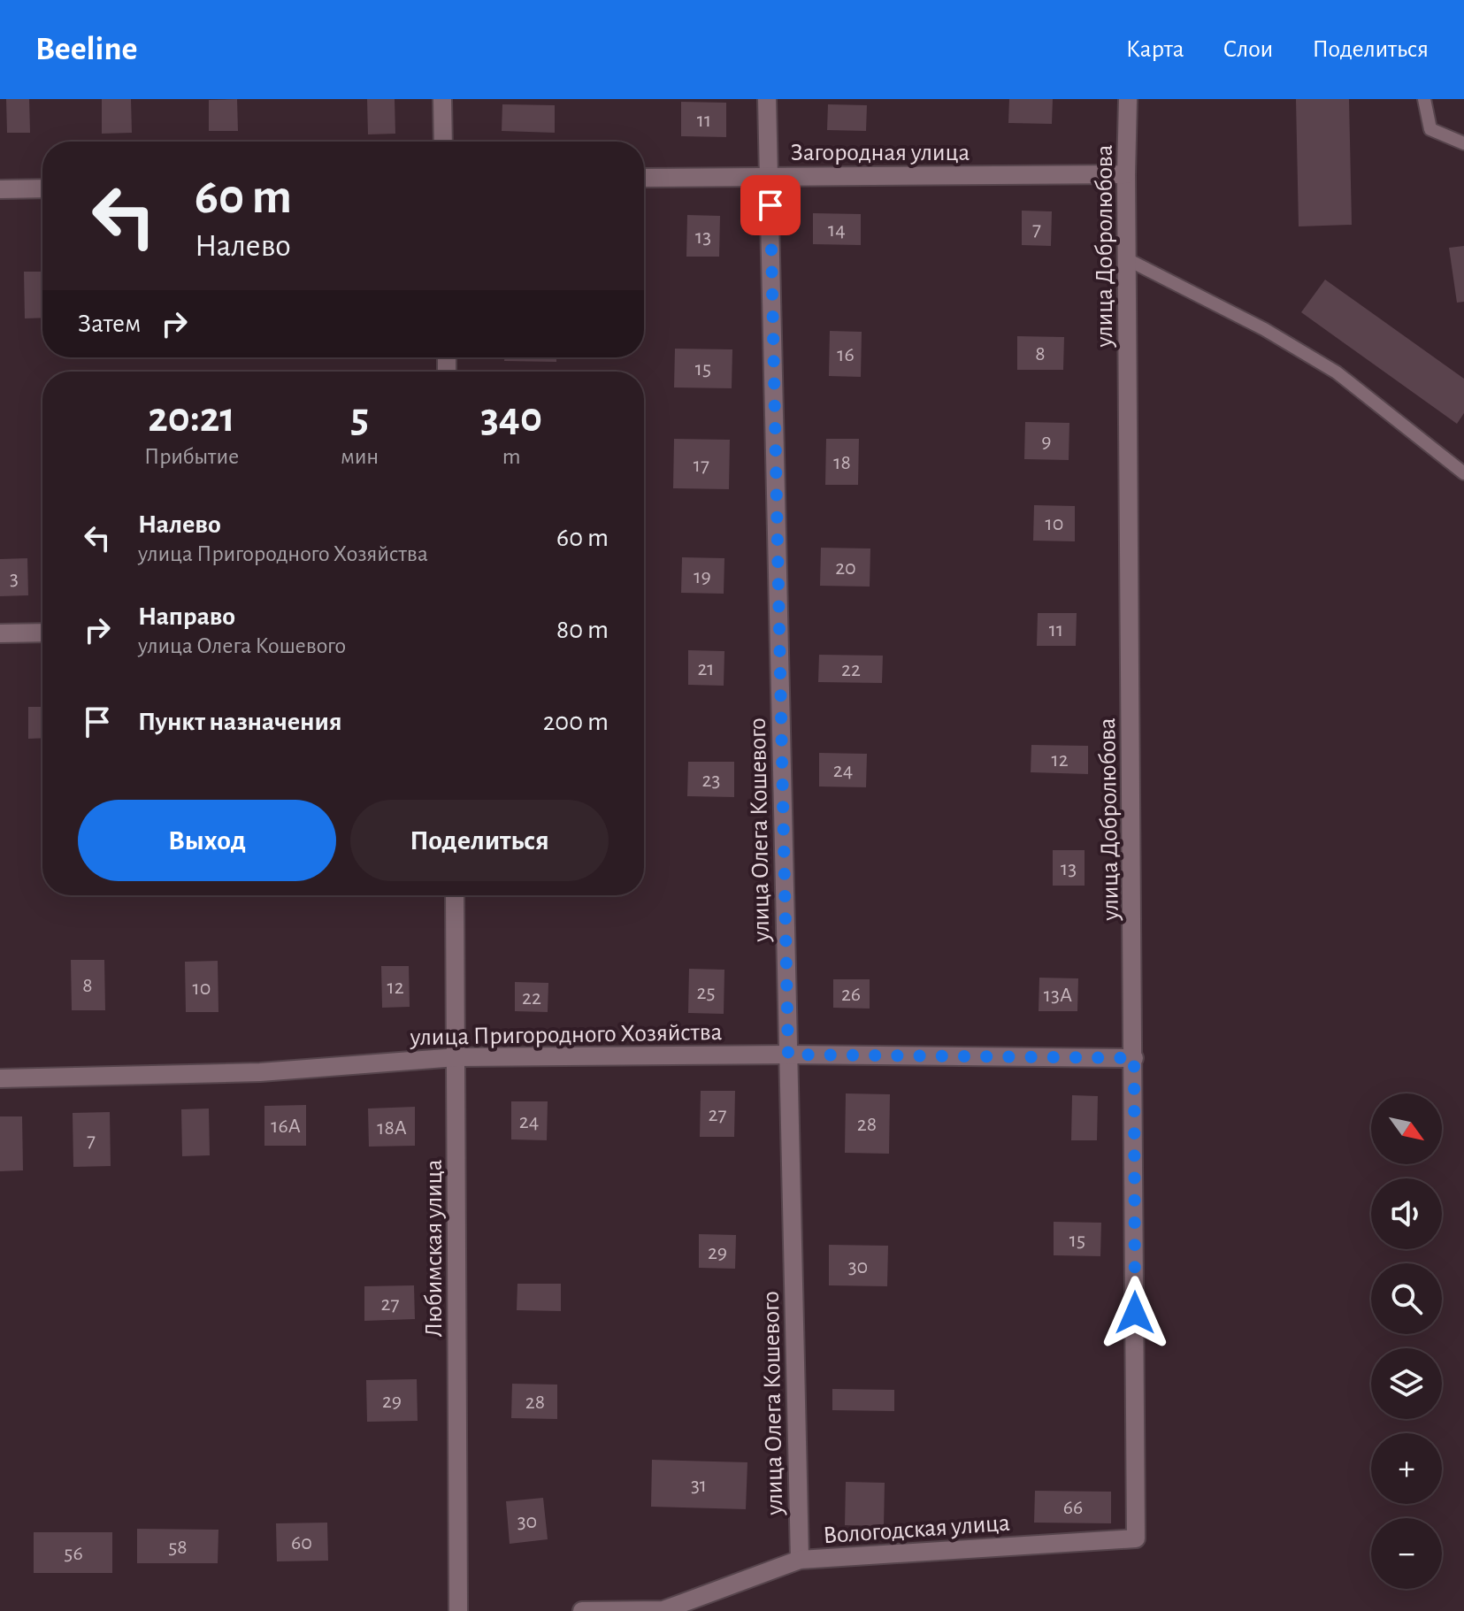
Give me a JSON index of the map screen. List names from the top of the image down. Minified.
{"streets":{"street":["Загородная улица","улица Добролюбова","улица Олега Кошевого","улица Пригородного Хозяйства","Любимская улица","Вологодская улица"]},"crossings":[["Загородная улица","улица Добролюбова"],["Загородная улица","улица Олега Кошевого"],["улица Добролюбова","улица Пригородного Хозяйства"],["улица Добролюбова","Вологодская улица"],["улица Олега Кошевого","улица Пригородного Хозяйства"],["улица Олега Кошевого","Вологодская улица"],["улица Пригородного Хозяйства","Любимская улица"]],"house_numbers":["11","7","14","13","8","16","15","9","18","17","10","20","19","3","11","21","22","12","24","23","13","8","12","10","25","26","13А","22","27","24","28","16А","18А","7","15","29","30","27","29","28","31","66","30","60","58","56"],"north":"bottom right","page":{"header":"Beeline","nav":["Карта","Слои","Поделиться"],"turn":["60 m","Налево"],"then":"Затем","eta":["20:21","Прибытие","5","мин","340","m"],"list":[{"name":"Налево","note":"улица Пригородного Хозяйства","value":"60 m"},{"name":"Направо","note":"улица Олега Кошевого","value":"80 m"},{"name":"Пункт назначения","value":"200 m"}],"buttons":["Выход","Поделиться"],"map_buttons":["+","−"]}}
